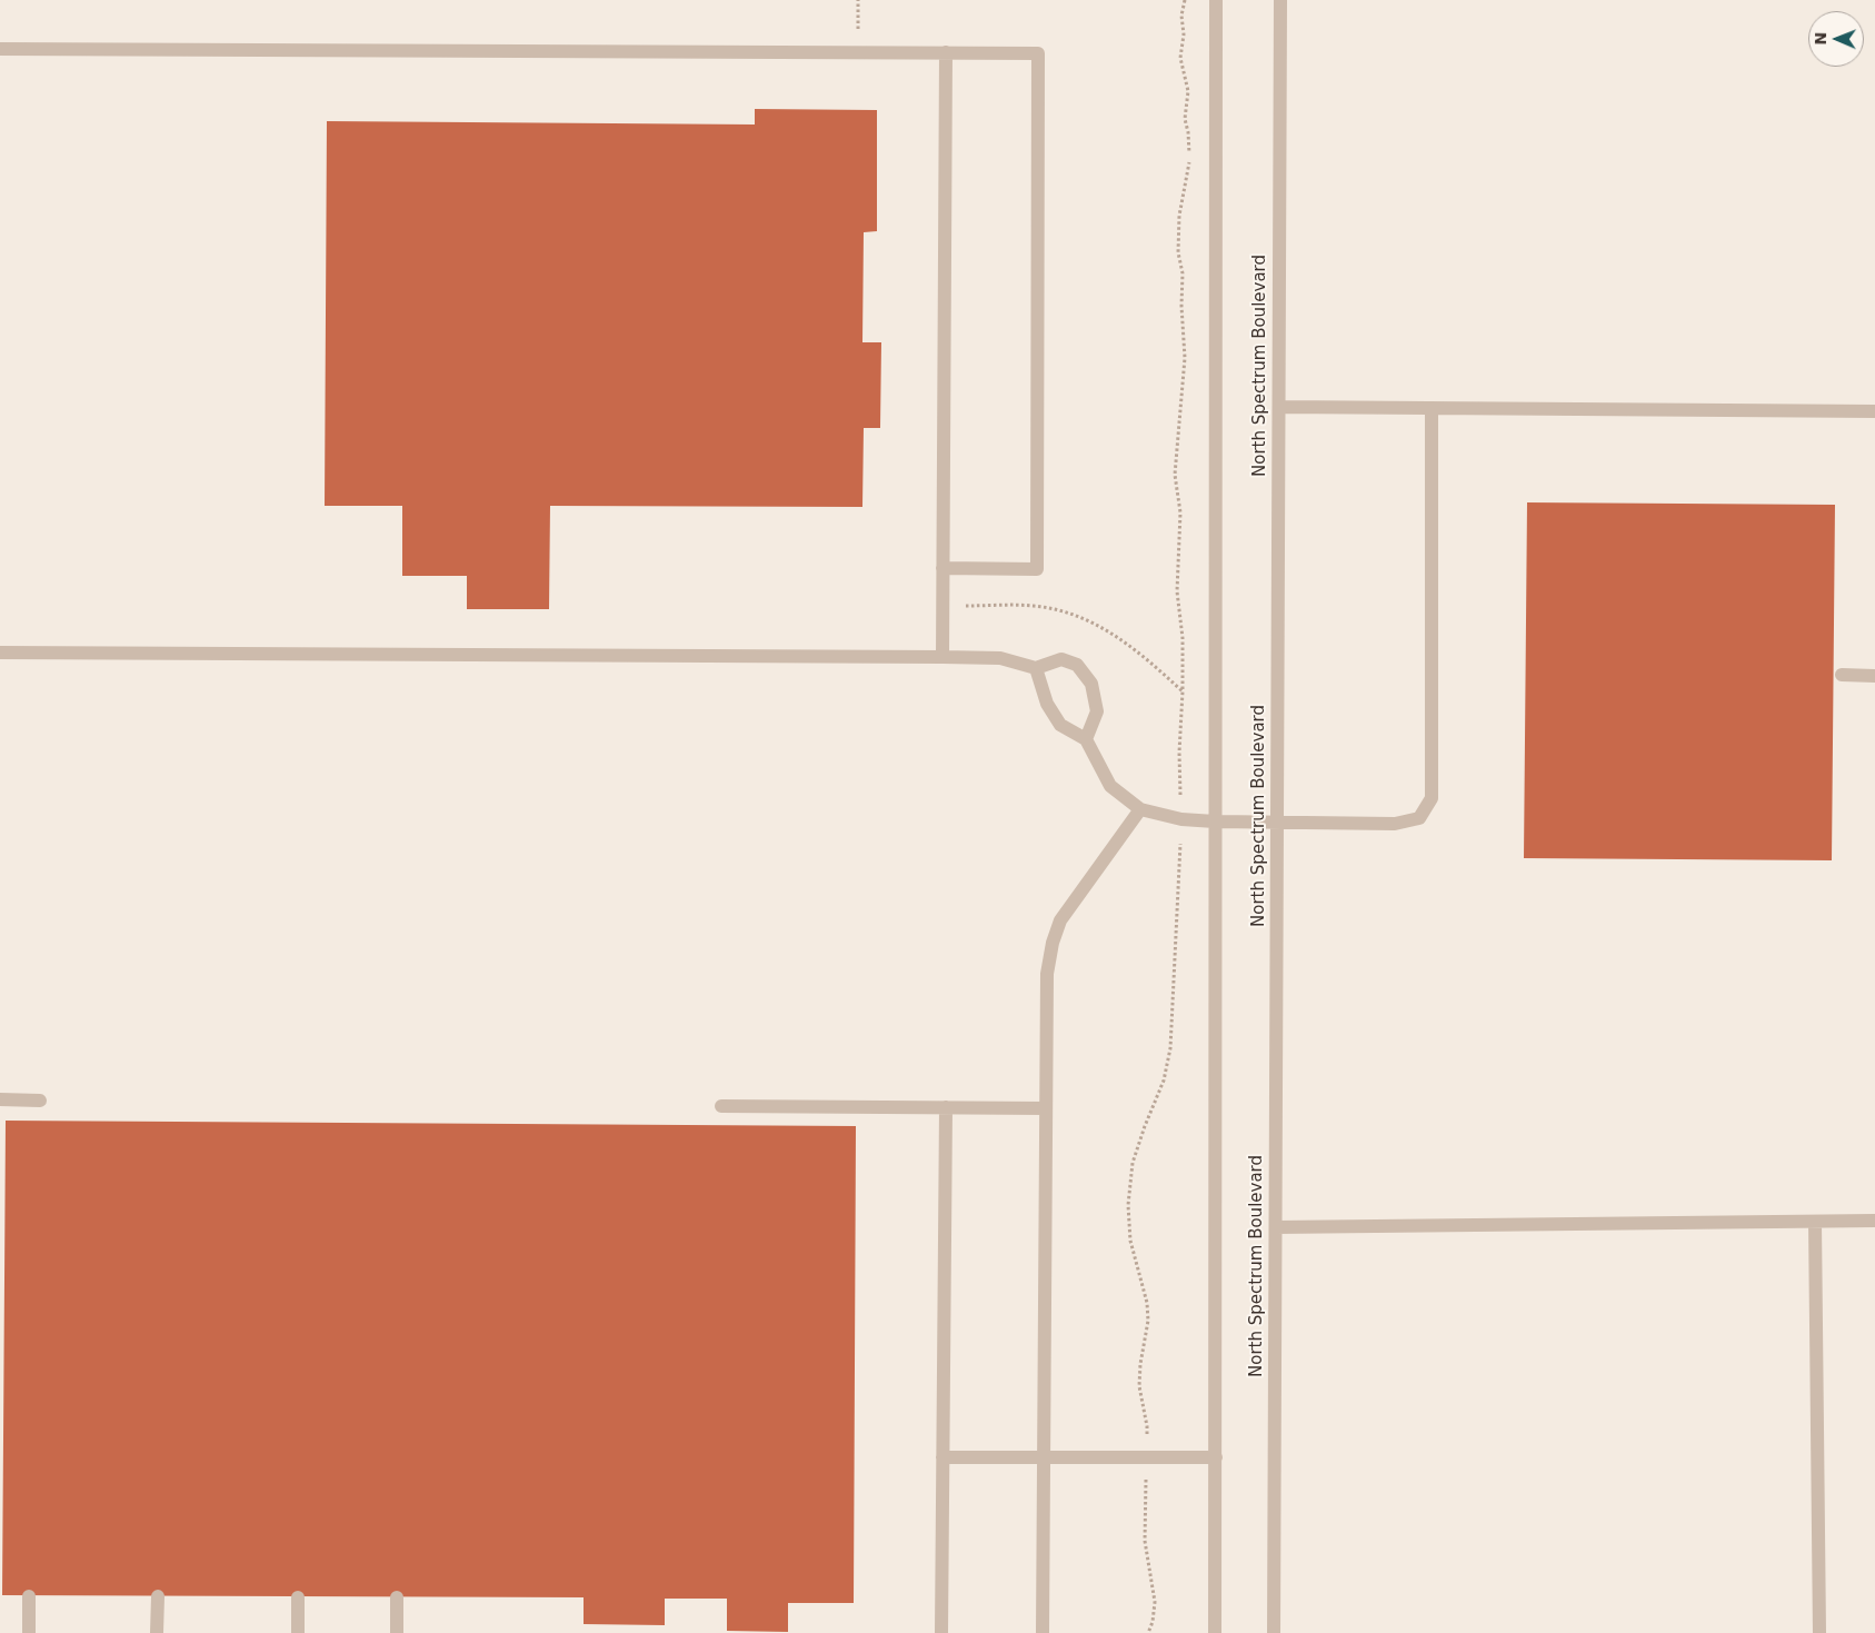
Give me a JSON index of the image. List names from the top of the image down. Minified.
{"streets":{"street":["North Spectrum Boulevard"]},"north":"left"}
